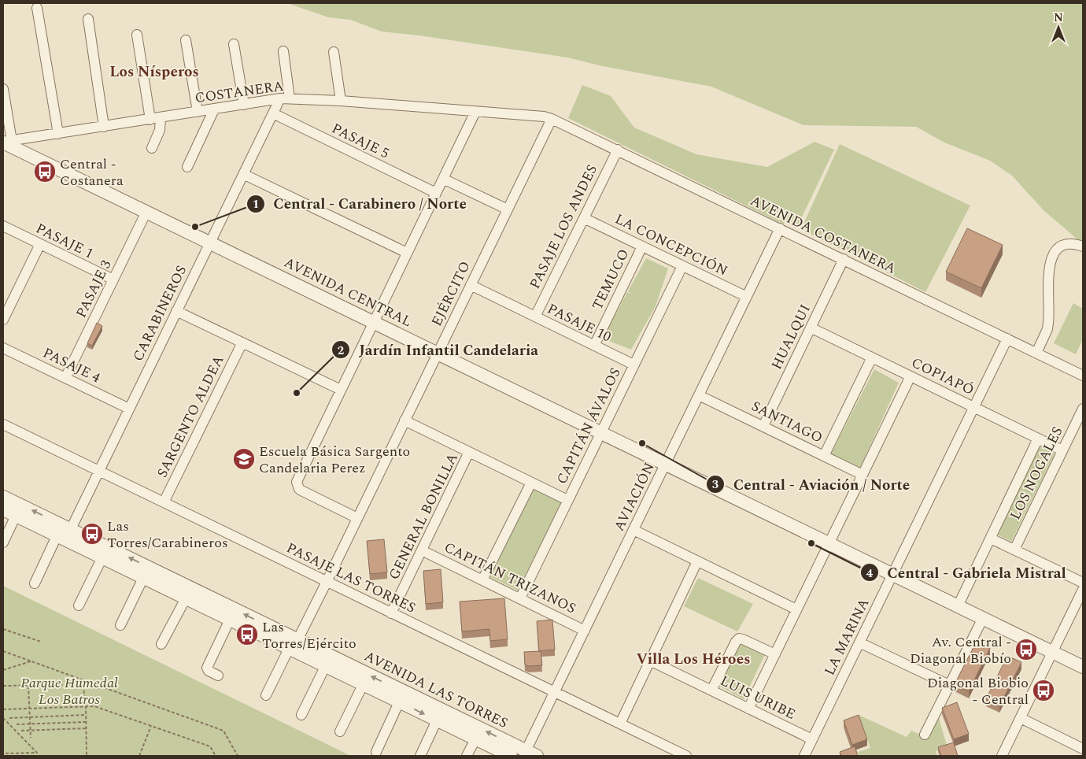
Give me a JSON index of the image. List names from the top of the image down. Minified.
{"streets":{"street":["COSTANERA","PASAJE 5","PASAJE LOS ANDES","AVENIDA COSTANERA","PASAJE 1","LA CONCEPCIÓN","TEMUCO","PASAJE 3","AVENIDA CENTRAL","EJÉRCITO","CARABINEROS","PASAJE 10","HUALQUI","PASAJE 4","COPIAPÓ","SARGENTO ALDEA","SANTIAGO","CAPITÁN ÁVALOS","LOS NOGALES","AVIACIÓN","GENERAL BONILLA","PASAJE LAS TORRES","CAPITÁN TRIZANOS","LA MARINA","AVENIDA LAS TORRES","LUIS URIBE"]},"crossings":[["COSTANERA","AVENIDA COSTANERA"],["COSTANERA","AVENIDA CENTRAL"],["COSTANERA","EJÉRCITO"],["COSTANERA","CARABINEROS"],["PASAJE 5","CARABINEROS"],["PASAJE LOS ANDES","AVENIDA COSTANERA"],["PASAJE LOS ANDES","LA CONCEPCIÓN"],["PASAJE LOS ANDES","PASAJE 10"],["AVENIDA COSTANERA","EJÉRCITO"],["AVENIDA COSTANERA","HUALQUI"],["AVENIDA COSTANERA","AVIACIÓN"],["AVENIDA COSTANERA","LA MARINA"],["PASAJE 1","PASAJE 3"],["LA CONCEPCIÓN","TEMUCO"],["LA CONCEPCIÓN","CAPITÁN ÁVALOS"],["LA CONCEPCIÓN","AVIACIÓN"],["TEMUCO","PASAJE 10"],["PASAJE 3","AVENIDA CENTRAL"],["PASAJE 3","PASAJE 4"],["AVENIDA CENTRAL","EJÉRCITO"],["AVENIDA CENTRAL","CARABINEROS"],["AVENIDA CENTRAL","CAPITÁN ÁVALOS"],["AVENIDA CENTRAL","AVIACIÓN"],["AVENIDA CENTRAL","LA MARINA"],["EJÉRCITO","PASAJE 10"],["EJÉRCITO","PASAJE LAS TORRES"],["EJÉRCITO","AVENIDA LAS TORRES"],["CARABINEROS","PASAJE 4"],["CARABINEROS","PASAJE LAS TORRES"],["CARABINEROS","AVENIDA LAS TORRES"],["PASAJE 10","CAPITÁN ÁVALOS"],["HUALQUI","COPIAPÓ"],["HUALQUI","SANTIAGO"],["COPIAPÓ","LOS NOGALES"],["COPIAPÓ","LA MARINA"],["SARGENTO ALDEA","PASAJE LAS TORRES"],["SANTIAGO","AVIACIÓN"],["CAPITÁN ÁVALOS","CAPITÁN TRIZANOS"],["AVIACIÓN","PASAJE LAS TORRES"],["AVIACIÓN","CAPITÁN TRIZANOS"],["AVIACIÓN","AVENIDA LAS TORRES"],["GENERAL BONILLA","PASAJE LAS TORRES"],["GENERAL BONILLA","CAPITÁN TRIZANOS"],["LA MARINA","LUIS URIBE"]],"districts":["Los Nísperos","Villa Los Héroes"],"parks":["Parque Humedal Los Batros"],"places":{"bus stop":["Central - Costanera","Las Torres/Carabineros","Las Torres/Ejército","Av. Central - Diagonal Biobío","Diagonal Biobio - Central"],"other":["Central - Carabinero / Norte","Jardín Infantil Candelaria","Central - Aviación / Norte","Central - Gabriela Mistral"],"school or university":["Escuela Básica Sargento Candelaria Perez"]},"north":"top"}
